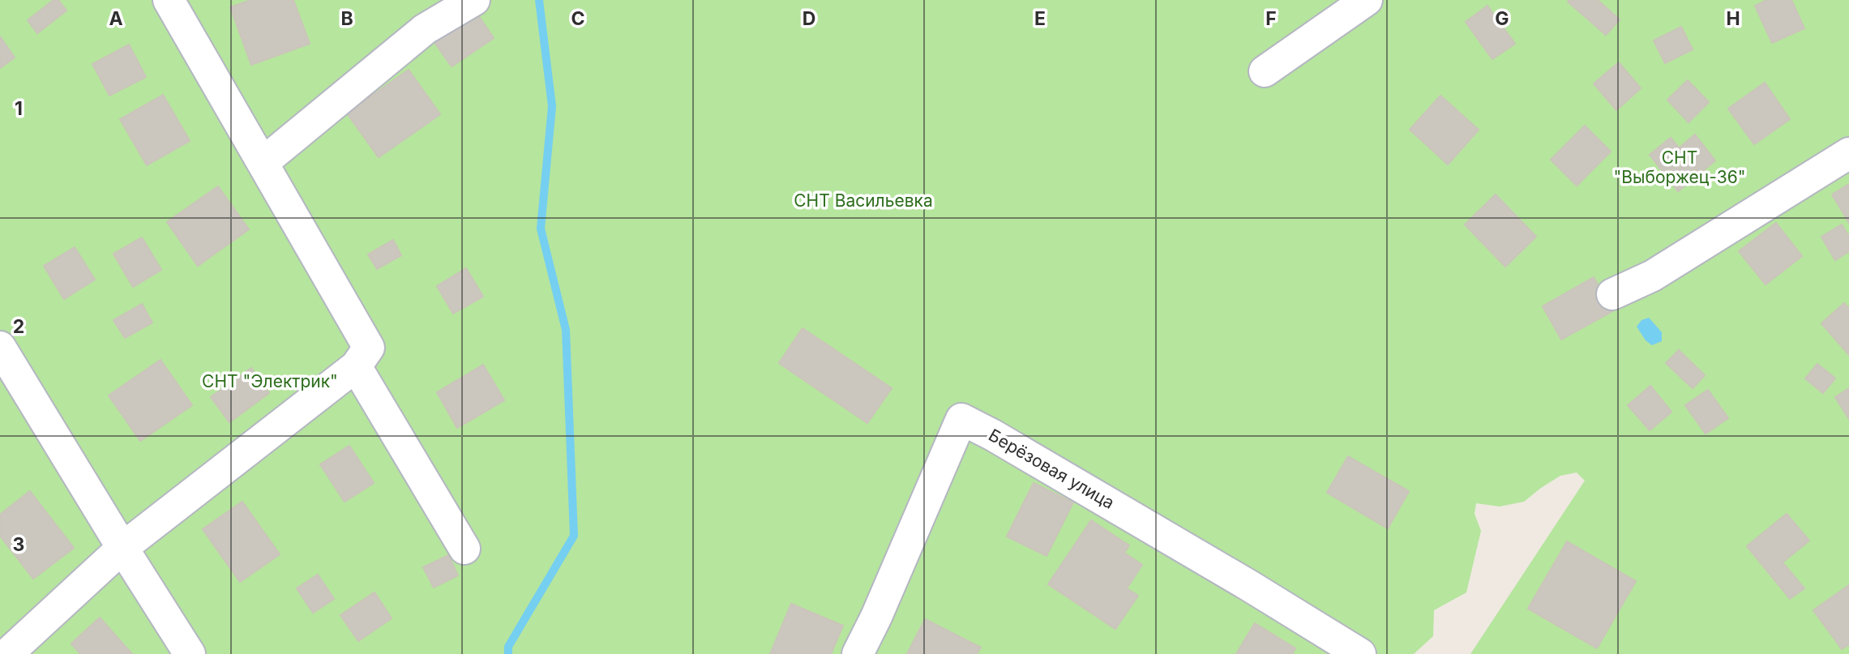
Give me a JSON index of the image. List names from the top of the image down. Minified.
{"streets":{"street":["Берёзовая улица"]},"parks":["СНТ \"Выборжец-36\"","СНТ Васильевка","СНТ \"Электрик\""],"grid":{"columns":["A","B","C","D","E","F","G","H"],"rows":["1","2","3"]}}
